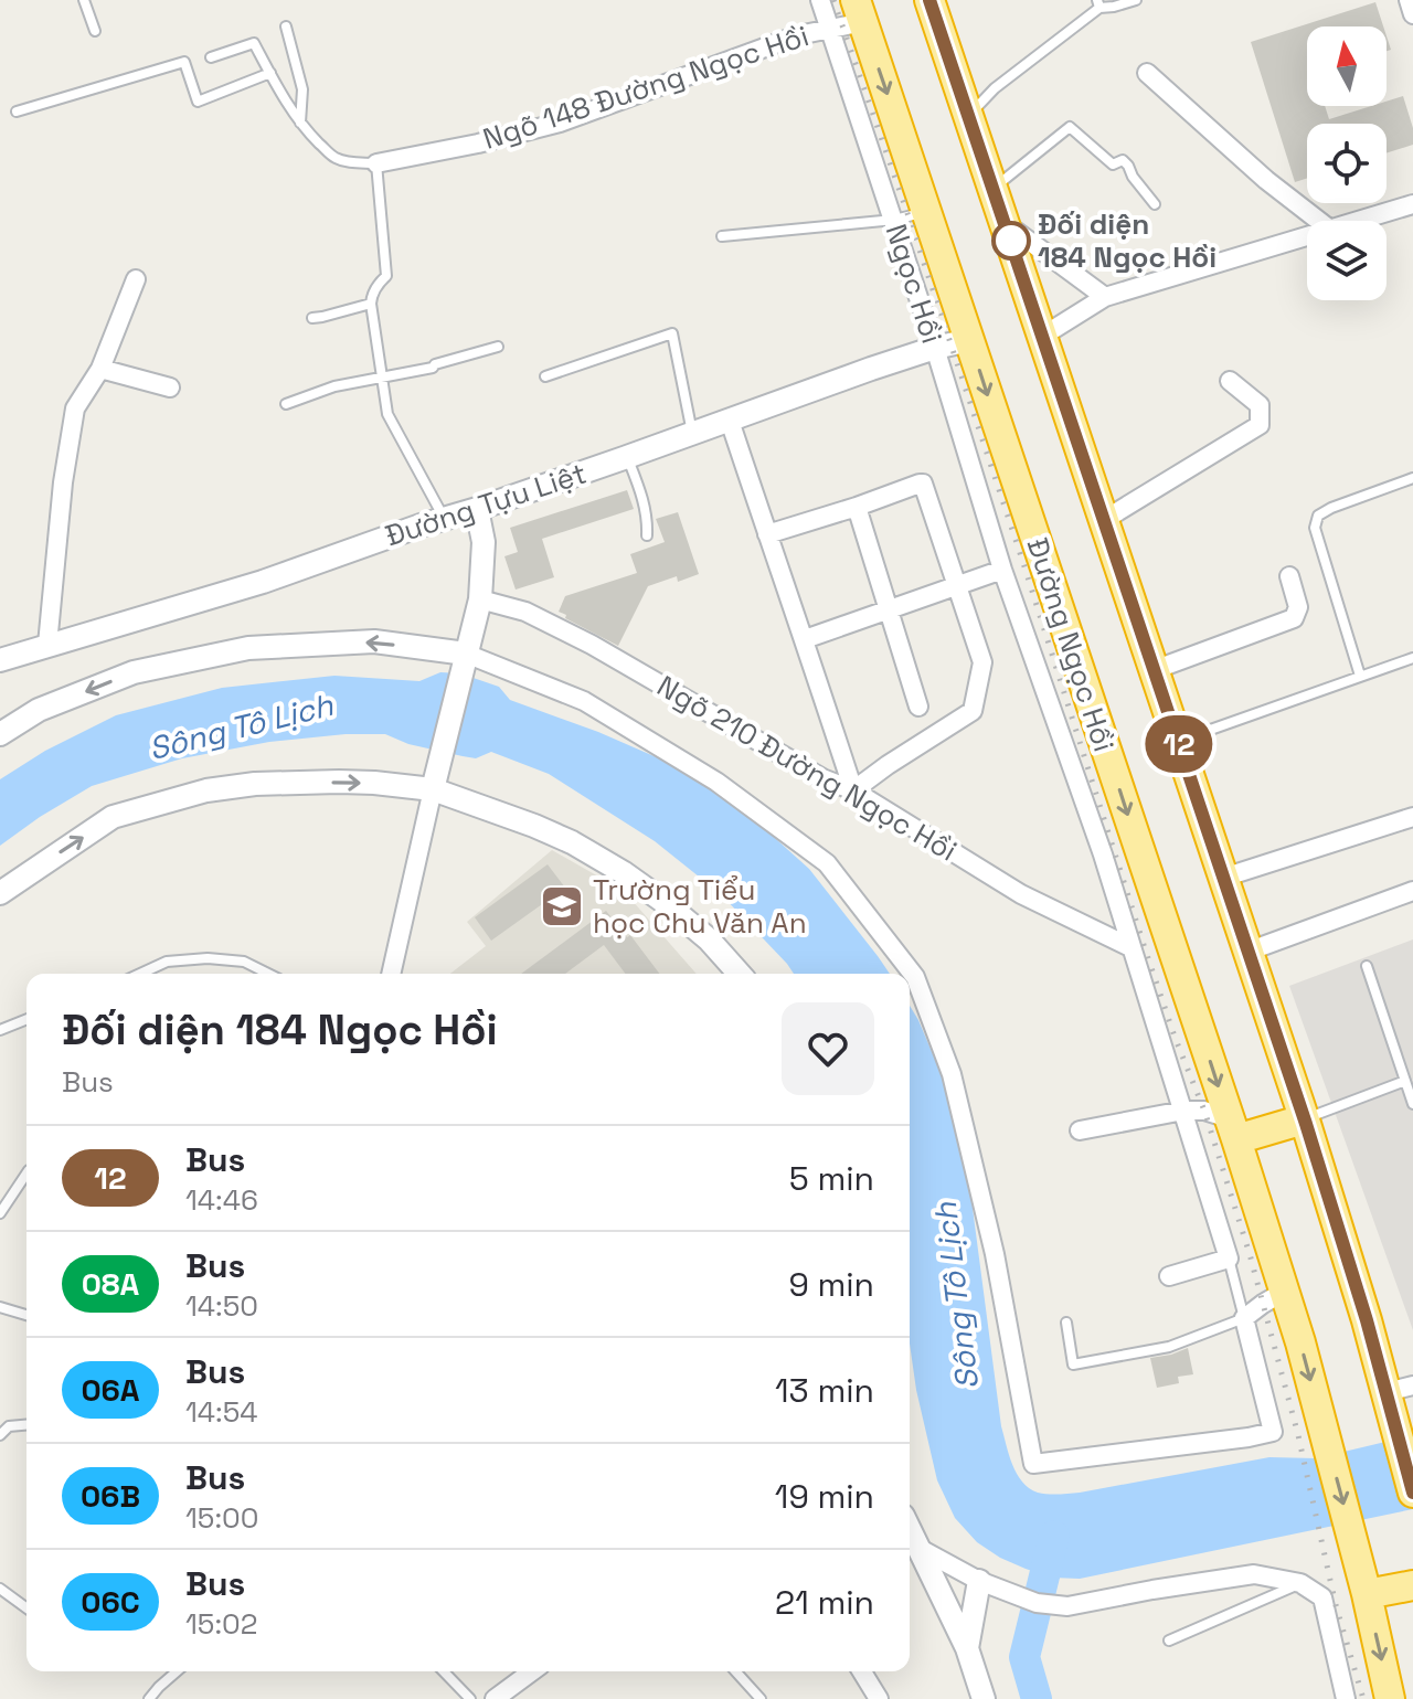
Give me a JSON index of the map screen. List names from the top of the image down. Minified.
{"streets":{"highway":["Đường Ngọc Hồi"],"street":["Ngõ 148 Đường Ngọc Hồi","Ngọc Hồi","Đường Tựu Liệt","Ngõ 210 Đường Ngọc Hồi"]},"crossings":[["Ngõ 148 Đường Ngọc Hồi","Ngọc Hồi"],["Ngõ 148 Đường Ngọc Hồi","Đường Ngọc Hồi"],["Ngọc Hồi","Đường Tựu Liệt"],["Ngọc Hồi","Ngõ 210 Đường Ngọc Hồi"],["Đường Tựu Liệt","Đường Ngọc Hồi"]],"water":["Sông Tô Lịch"],"places":{"other":["Đối diện 184 Ngọc Hồi"],"school or university":["Trường Tiểu học Chu Văn An"]},"lines":["bus line 12"],"north":"top","page":{"on_map":"12","heading":["Đối diện 184 Ngọc Hồi","Bus"],"list":[{"mark":"12","name":"Bus","note":"14:46","value":"5 min"},{"mark":"08A","name":"Bus","note":"14:50","value":"9 min"},{"mark":"06A","name":"Bus","note":"14:54","value":"13 min"},{"mark":"06B","name":"Bus","note":"15:00","value":"19 min"},{"mark":"06C","name":"Bus","note":"15:02","value":"21 min"}]}}
